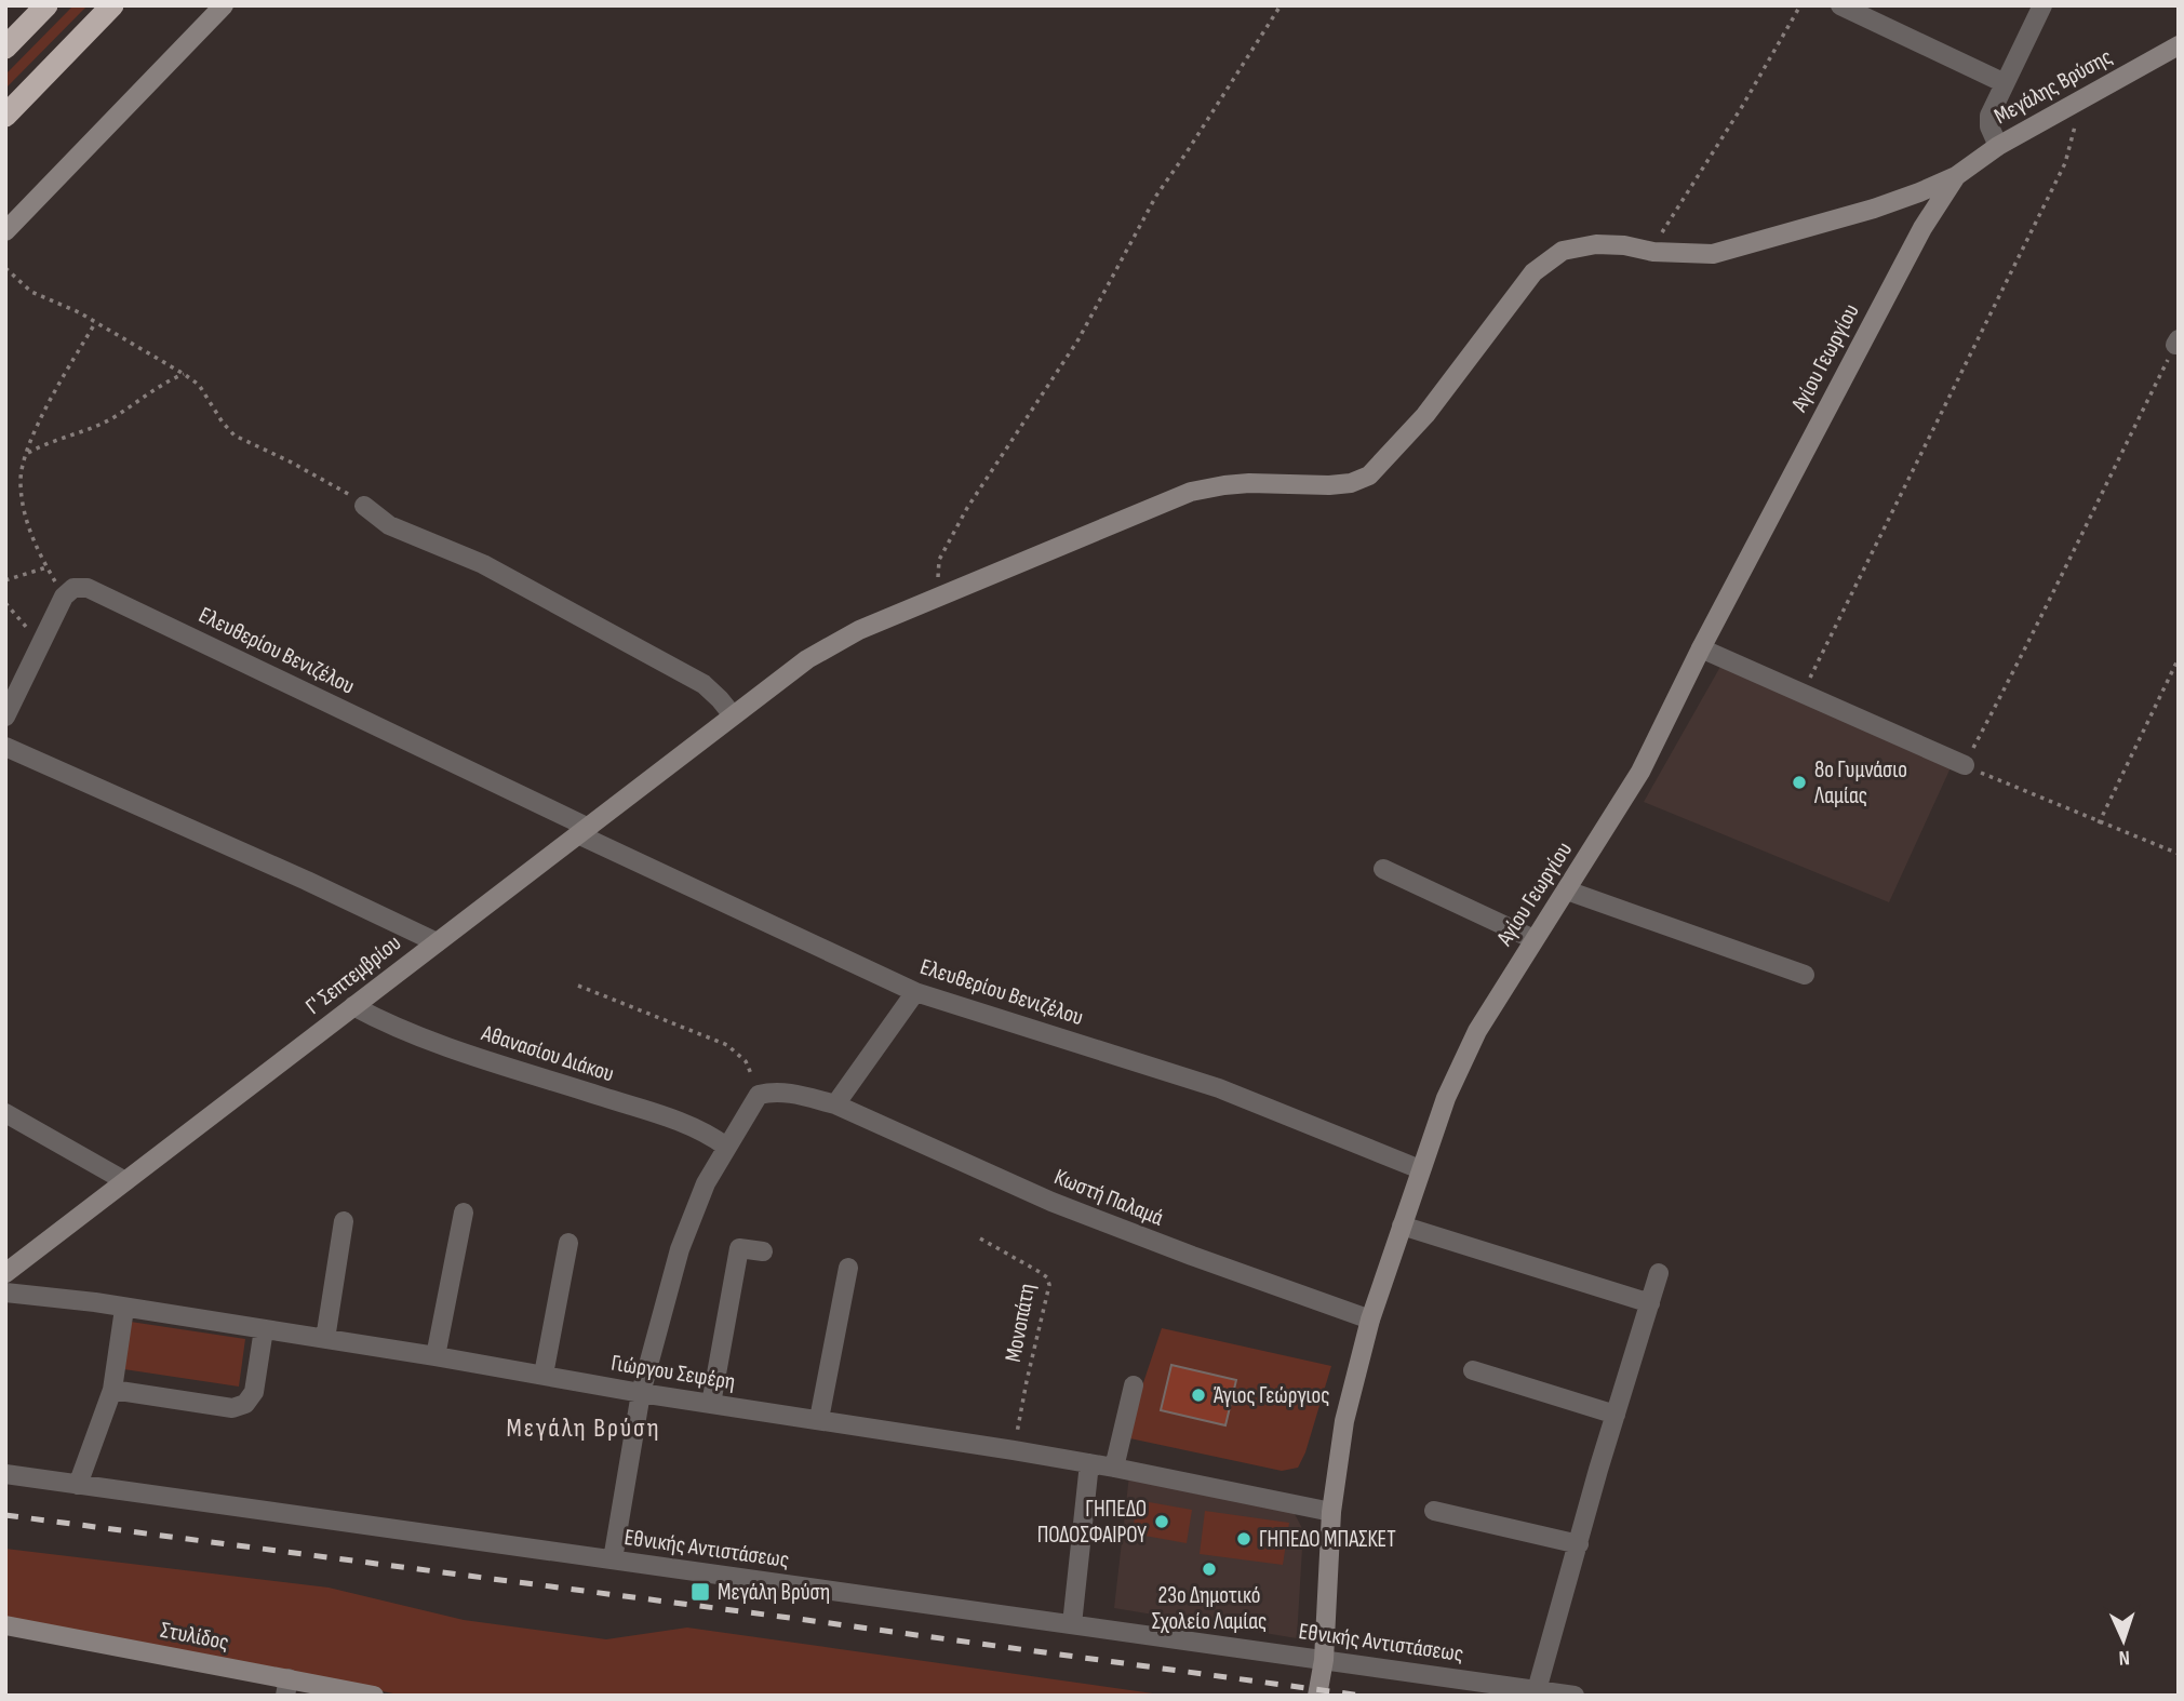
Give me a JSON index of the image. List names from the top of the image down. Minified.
{"streets":{"street":["Μεγάλης Βρύσης","Αγίου Γεωργίου","Ελευθερίου Βενιζέλου","Γ' Σεπτεμβρίου","Αθανασίου Διάκου","Κωστή Παλαμά","Γιώργου Σεφέρη","Εθνικής Αντιστάσεως","Στυλίδος"],"path":["Μονοπάτη"]},"crossings":[["Μεγάλης Βρύσης","Αγίου Γεωργίου"],["Μεγάλης Βρύσης","Γ' Σεπτεμβρίου"],["Αγίου Γεωργίου","Ελευθερίου Βενιζέλου"],["Αγίου Γεωργίου","Γ' Σεπτεμβρίου"],["Αγίου Γεωργίου","Κωστή Παλαμά"],["Αγίου Γεωργίου","Γιώργου Σεφέρη"],["Αγίου Γεωργίου","Εθνικής Αντιστάσεως"],["Ελευθερίου Βενιζέλου","Γ' Σεπτεμβρίου"],["Γ' Σεπτεμβρίου","Αθανασίου Διάκου"],["Μονοπάτη","Γιώργου Σεφέρη"]],"districts":["Μεγάλη Βρύση"],"places":{"other":["8ο Γυμνάσιο Λαμίας","Άγιος Γεώργιος","ΓΗΠΕΔΟ ΠΟΔΟΣΦΑΙΡΟΥ","ΓΗΠΕΔΟ ΜΠΑΣΚΕΤ","23ο Δημοτικό Σχολείο Λαμίας"],"transit":["Μεγάλη Βρύση"]},"north":"bottom"}
